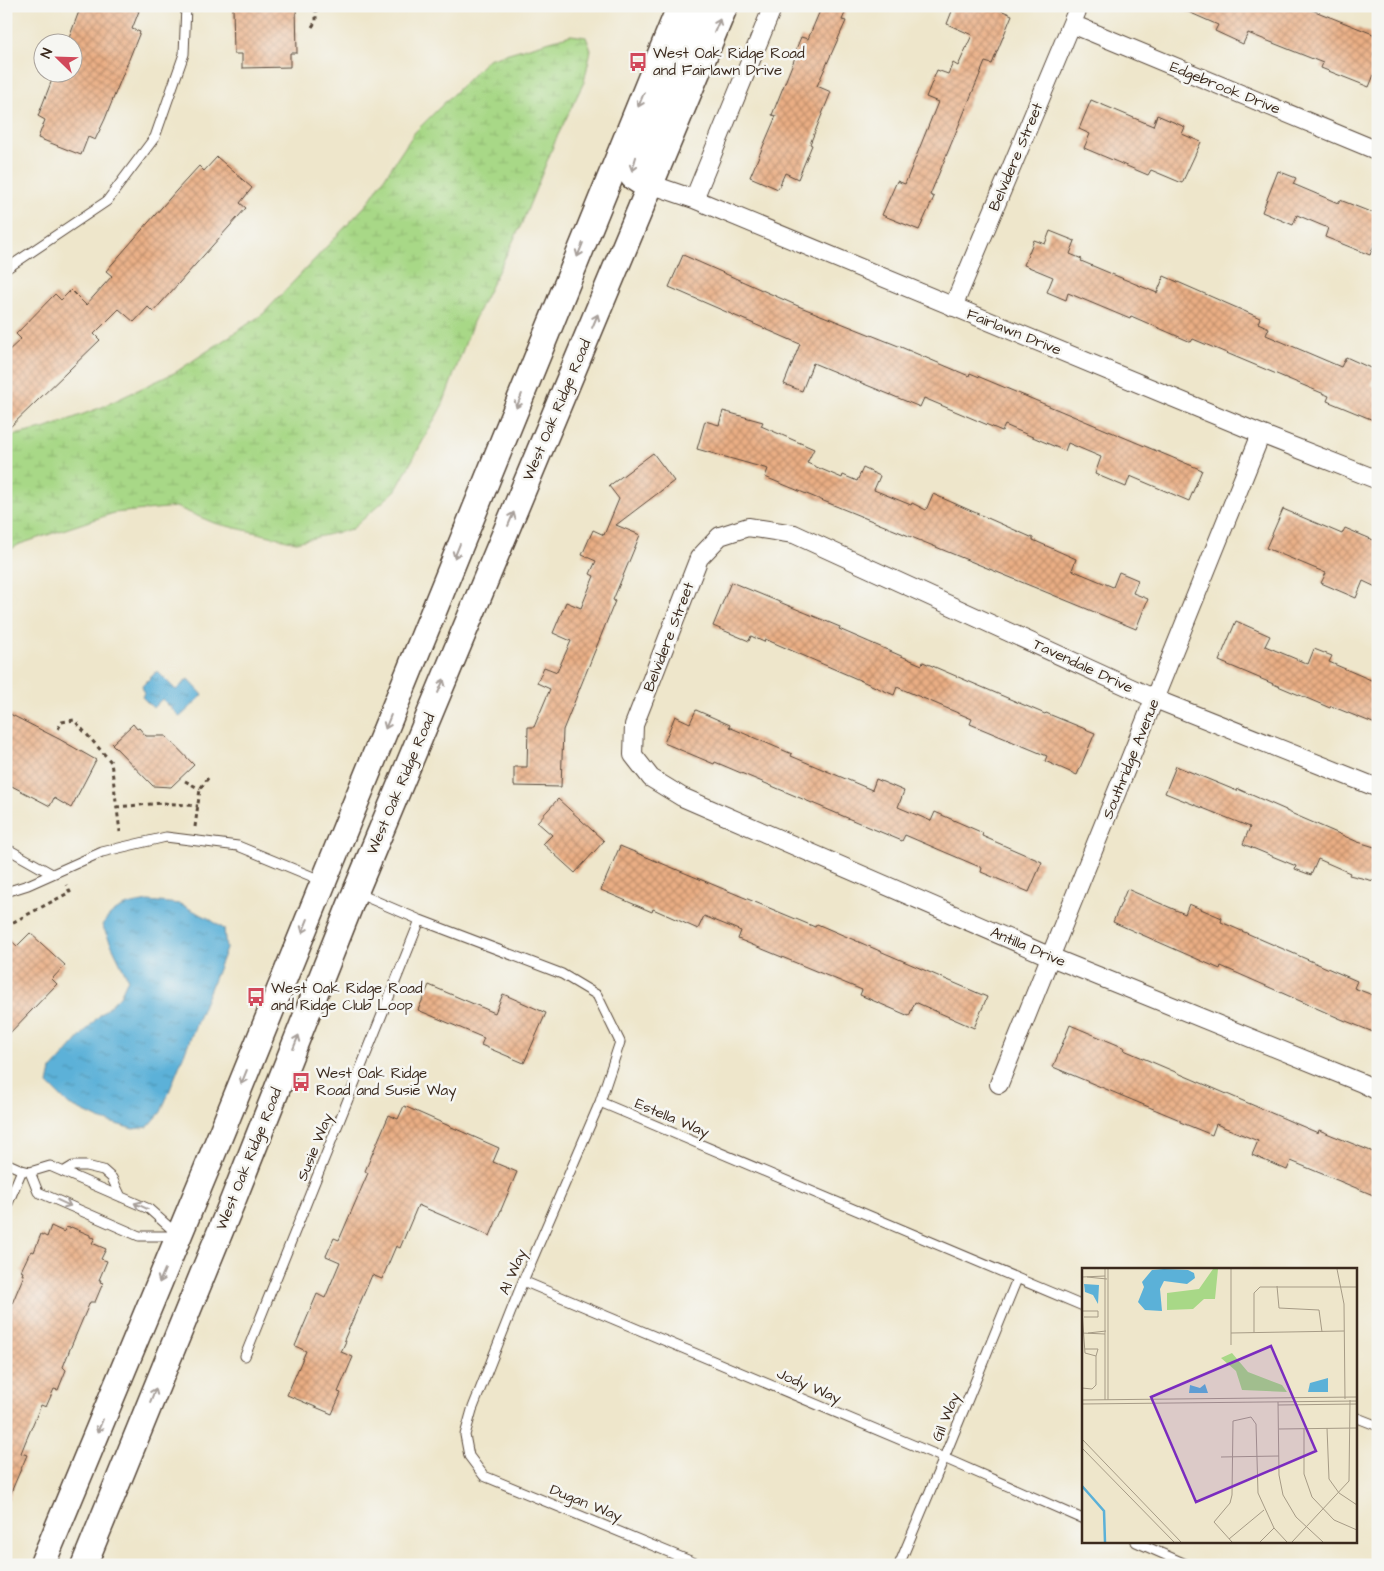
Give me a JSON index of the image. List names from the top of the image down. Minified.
{"streets":{"street":["Edgebrook Drive","Belvidere Street","Fairlawn Drive","West Oak Ridge Road","Tavendale Drive","Southridge Avenue","Antilla Drive"],"lane":["Estella Way","Susie Way","Al Way","Jody Way","Gil Way","Dugan Way"]},"crossings":[["Edgebrook Drive","Belvidere Street"],["Belvidere Street","Fairlawn Drive"],["Belvidere Street","Tavendale Drive"],["Belvidere Street","Antilla Drive"],["Fairlawn Drive","West Oak Ridge Road"],["Fairlawn Drive","Southridge Avenue"],["Tavendale Drive","Southridge Avenue"],["Southridge Avenue","Antilla Drive"],["Estella Way","Al Way"],["Estella Way","Gil Way"],["Al Way","Jody Way"],["Al Way","Dugan Way"],["Jody Way","Gil Way"]],"places":{"bus stop":["West Oak Ridge Road and Fairlawn Drive","West Oak Ridge Road and Ridge Club Loop","West Oak Ridge Road and Susie Way"]},"north":"top left"}
